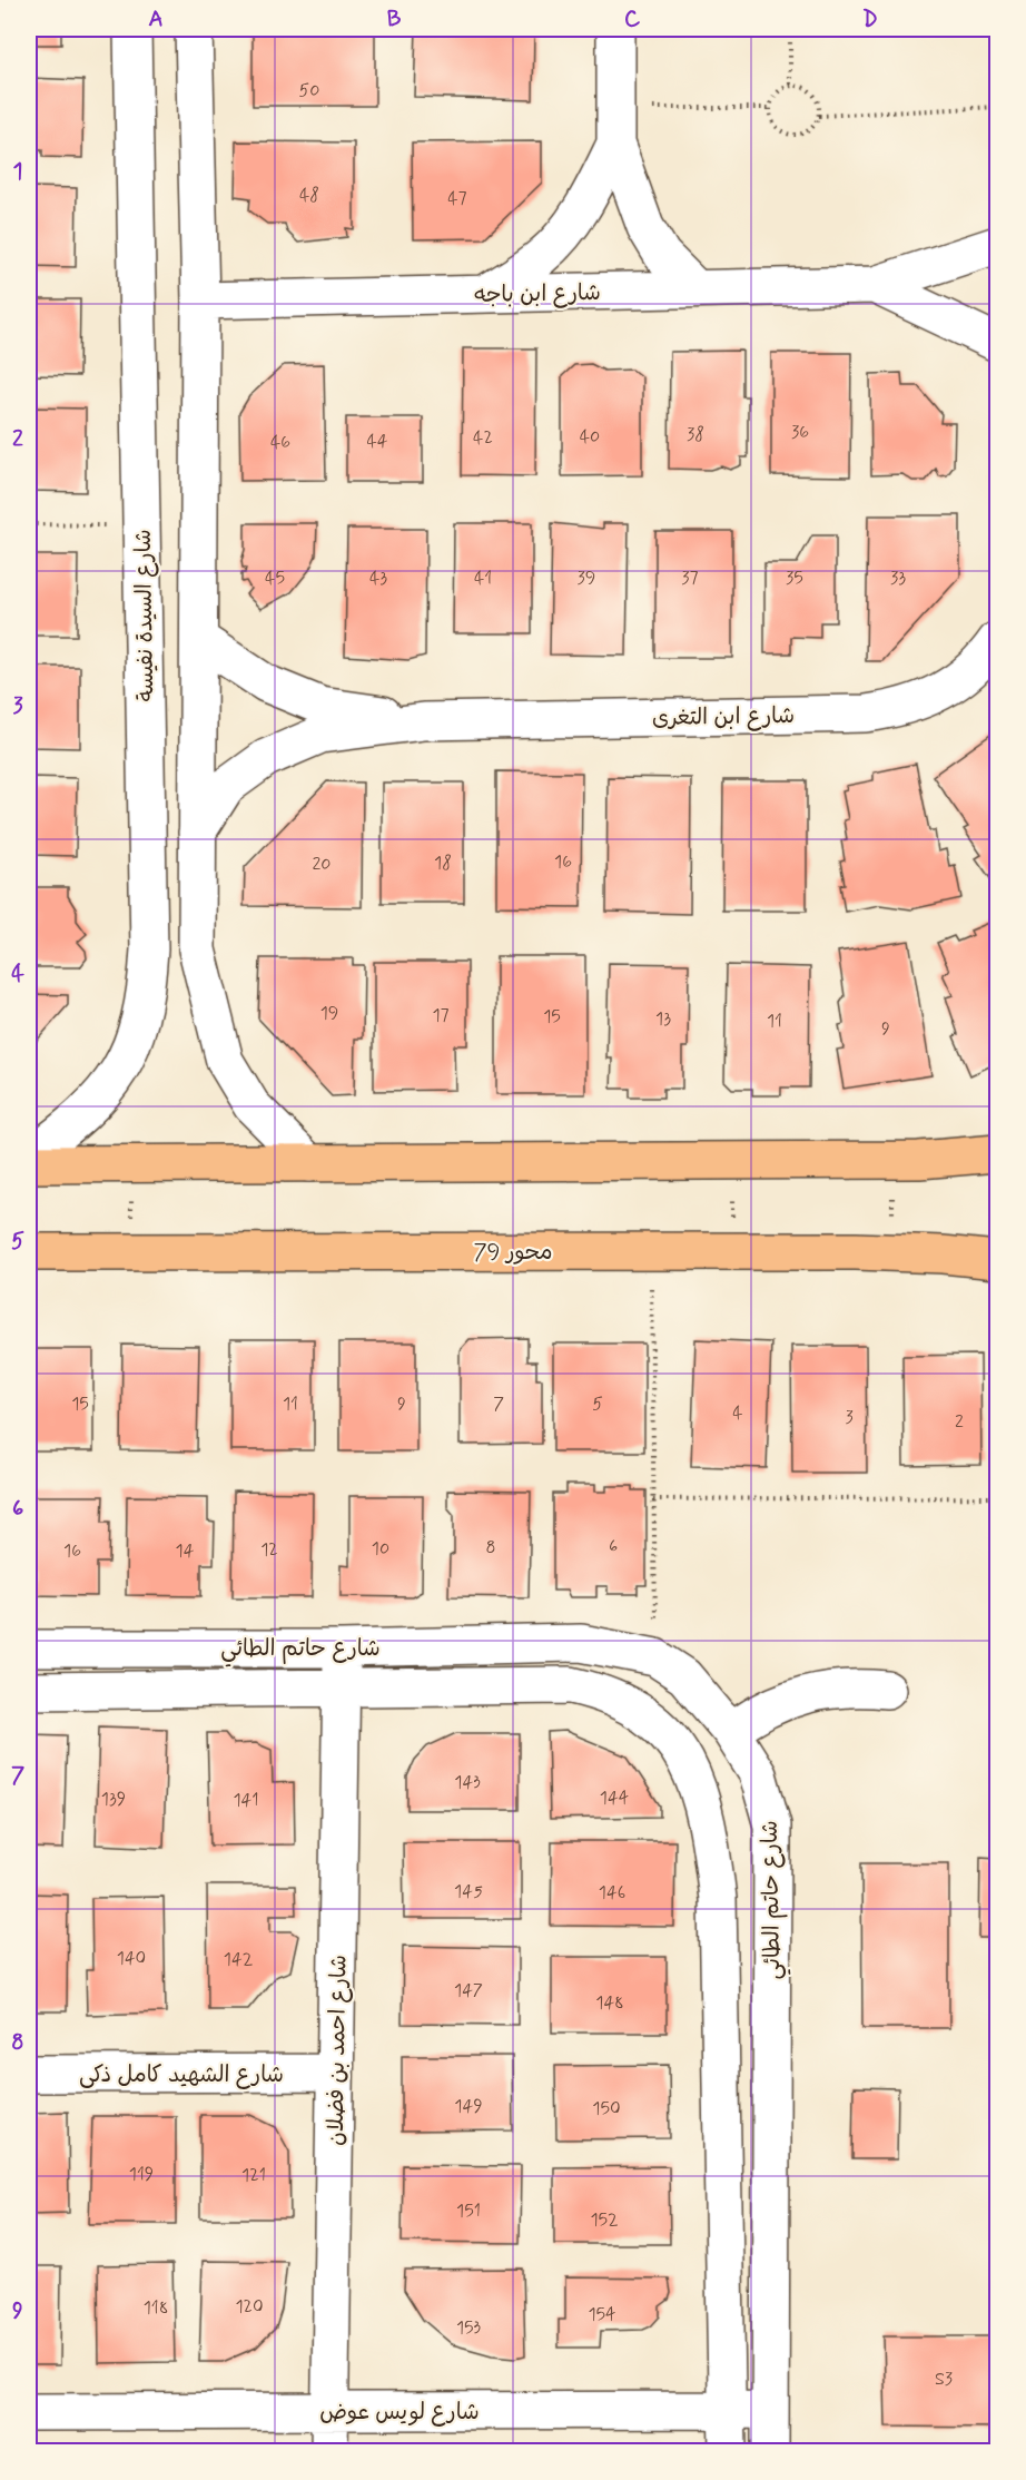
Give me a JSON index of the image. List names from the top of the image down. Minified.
{"streets":{"main road":["محور 79"],"street":["شارع ابن باجه","شارع السيدة نفيسة","شارع ابن التغرى","شارع حاتم الطائي","شارع احمد بن فضلان","شارع الشهيد كامل ذكى","شارع لويس عوض"]},"crossings":[["شارع حاتم الطائي","شارع احمد بن فضلان"],["شارع حاتم الطائي","شارع لويس عوض"],["شارع احمد بن فضلان","شارع الشهيد كامل ذكى"],["شارع احمد بن فضلان","شارع لويس عوض"]],"house_numbers":["50","48","47","36","38","40","42","44","46","45","43","41","39","37","35","33","16","18","20","19","17","15","13","11","9","15","11","9","7","5","4","3","2","6","8","10","12","16","14","143","144","139","141","145","146","140","142","147","148","149","150","119","121","151","152","120","118","154","153","S3"],"grid":{"columns":["A","B","C","D"],"rows":["1","2","3","4","5","6","7","8","9"]}}
